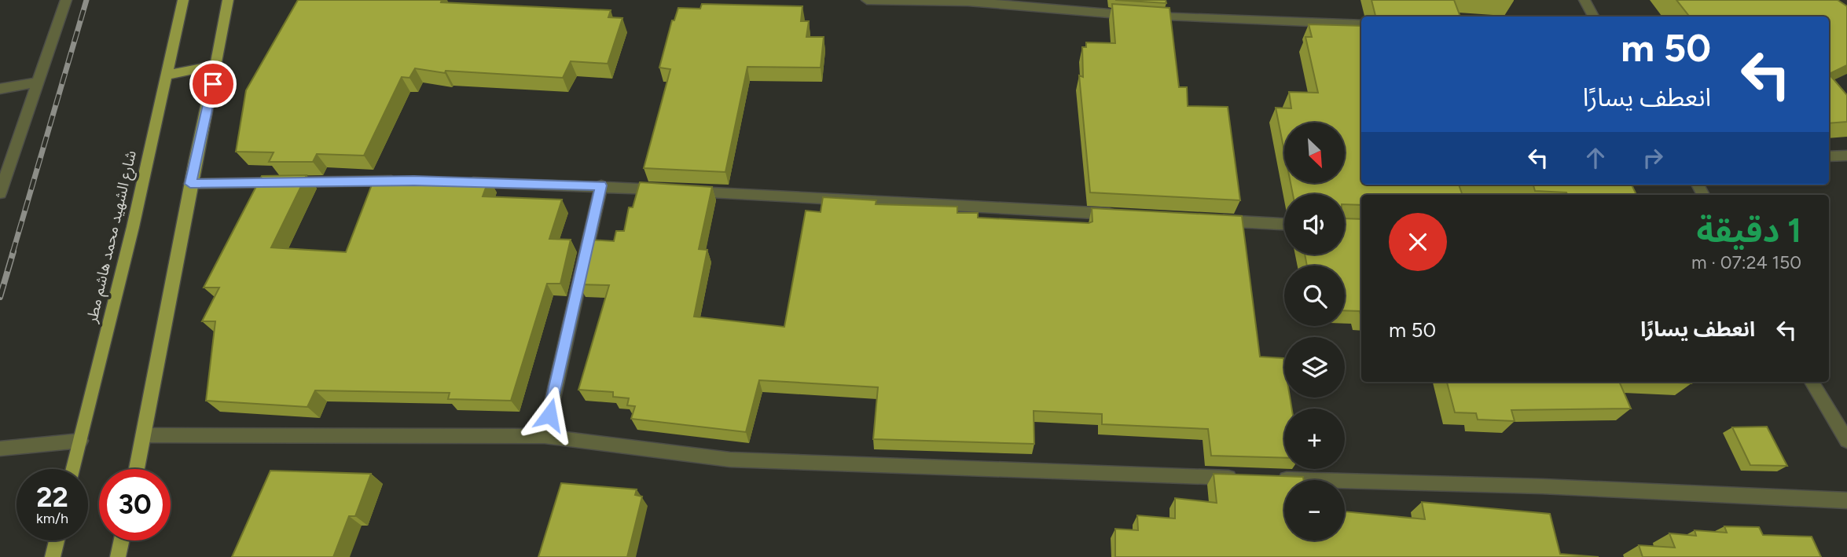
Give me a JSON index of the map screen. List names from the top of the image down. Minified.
{"streets":{"main road":["شارع الشهيد محمد هاشم مطر"]},"north":"bottom right","page":{"turn":["50 m","انعطف يسارًا"],"map_buttons":["+","−"],"heading":["1 دقيقة","150 m · 07:24"],"list":[{"name":"انعطف يسارًا","value":"50 m"}],"speed":"22 km/h","limit":"30"}}
